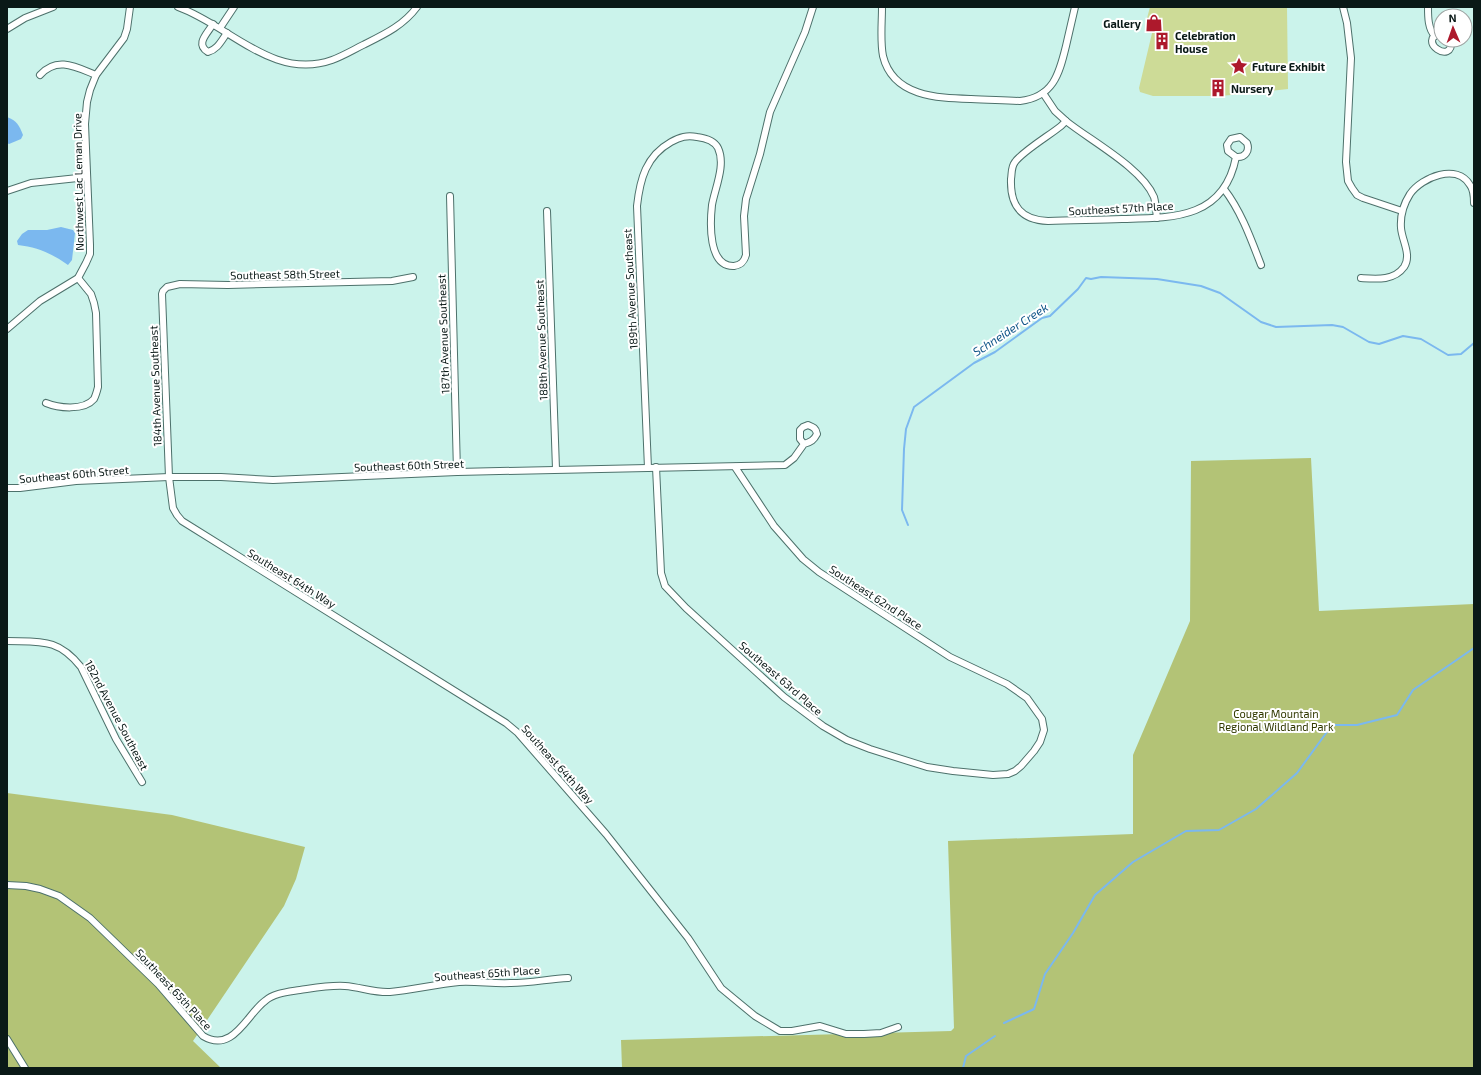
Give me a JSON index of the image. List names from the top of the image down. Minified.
{"streets":{"street":["Northwest Lac Leman Drive","Southeast 57th Place","Southeast 58th Street","189th Avenue Southeast","187th Avenue Southeast","188th Avenue Southeast","184th Avenue Southeast","Southeast 60th Street","Southeast 64th Way","Southeast 62nd Place","Southeast 63rd Place","182nd Avenue Southeast","Southeast 65th Place"]},"crossings":[["Southeast 58th Street","184th Avenue Southeast"],["189th Avenue Southeast","Southeast 60th Street"],["187th Avenue Southeast","Southeast 60th Street"],["188th Avenue Southeast","Southeast 60th Street"],["184th Avenue Southeast","Southeast 60th Street"],["184th Avenue Southeast","Southeast 64th Way"],["Southeast 60th Street","Southeast 64th Way"],["Southeast 60th Street","Southeast 62nd Place"],["Southeast 60th Street","Southeast 63rd Place"],["Southeast 62nd Place","Southeast 63rd Place"]],"water":["Schneider Creek"],"parks":["Cougar Mountain Regional Wildland Park"],"places":{"shop":["Gallery"],"building":["Celebration House","Nursery"],"place":["Future Exhibit"]},"north":"top"}
